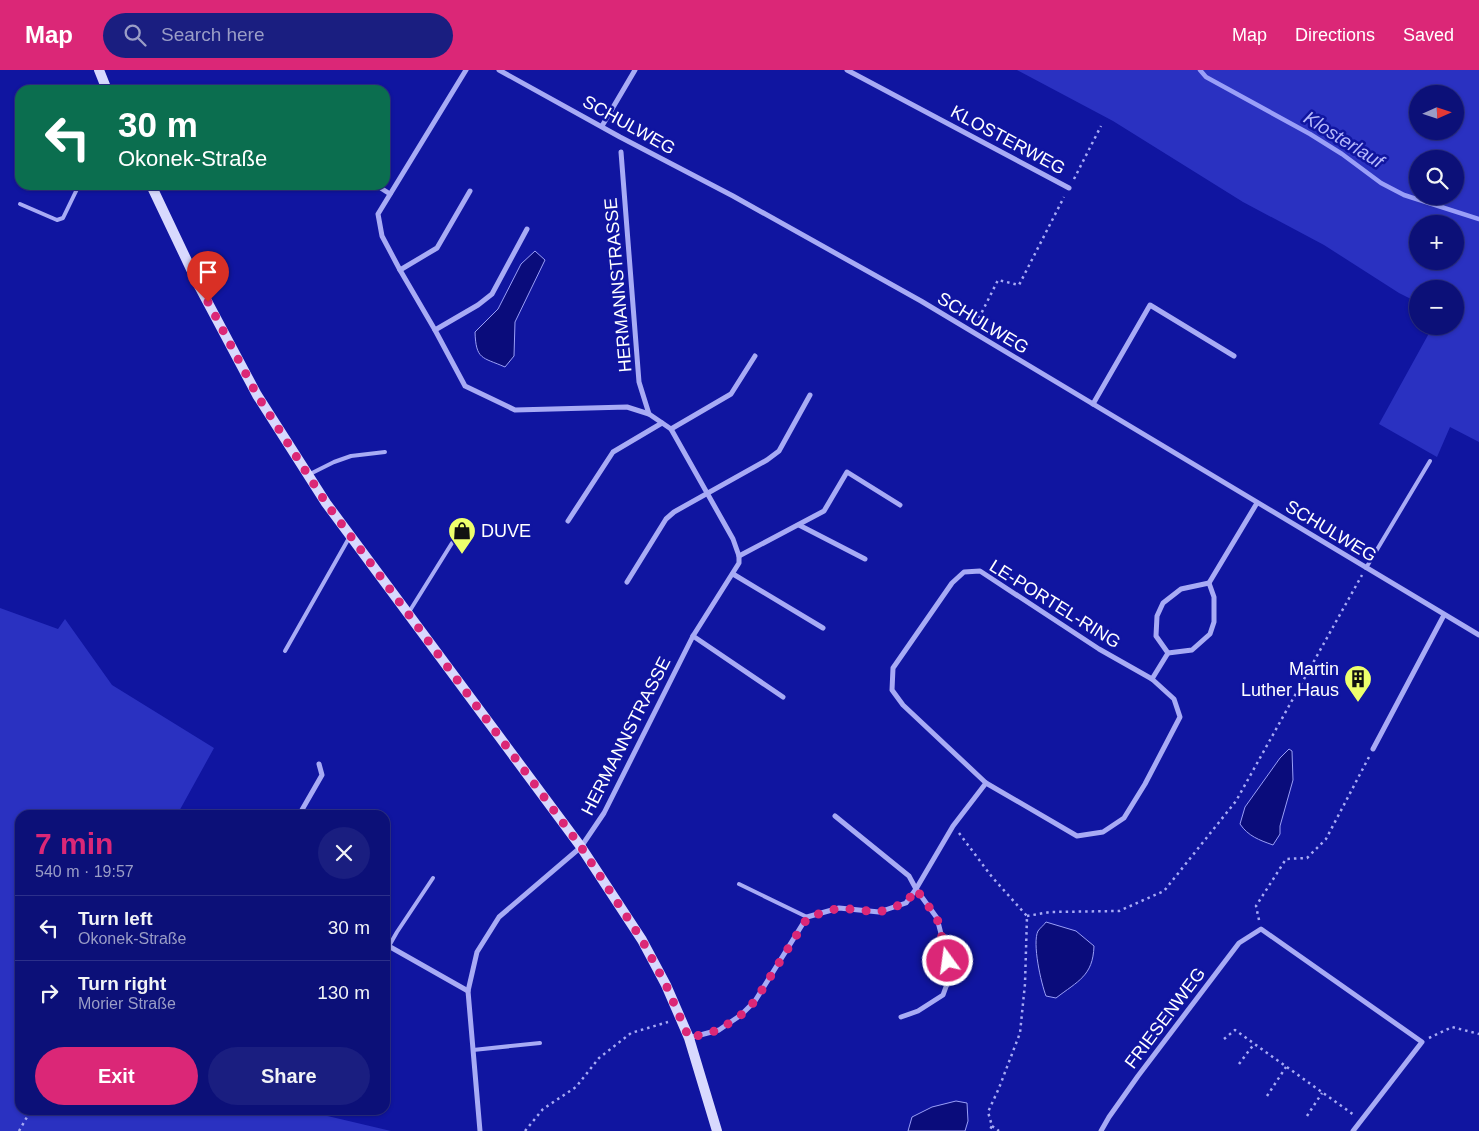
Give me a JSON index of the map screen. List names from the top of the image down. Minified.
{"streets":{"street":["SCHULWEG","KLOSTERWEG","HERMANNSTRASSE","LE-PORTEL-RING","FRIESENWEG"]},"crossings":[["SCHULWEG","KLOSTERWEG"]],"water":["Klosterlauf"],"places":{"shop":["DUVE"],"building":["Martin Luther Haus"]},"north":"right","page":{"header":"Map","search":"Search here","nav":["Map","Directions","Saved"],"map_buttons":["+","−"],"turn":["30 m","Okonek-Straße"],"heading":["7 min","540 m · 19:57"],"list":[{"name":"Turn left","note":"Okonek-Straße","value":"30 m"},{"name":"Turn right","note":"Morier Straße","value":"130 m"}],"buttons":["Exit","Share"]}}
